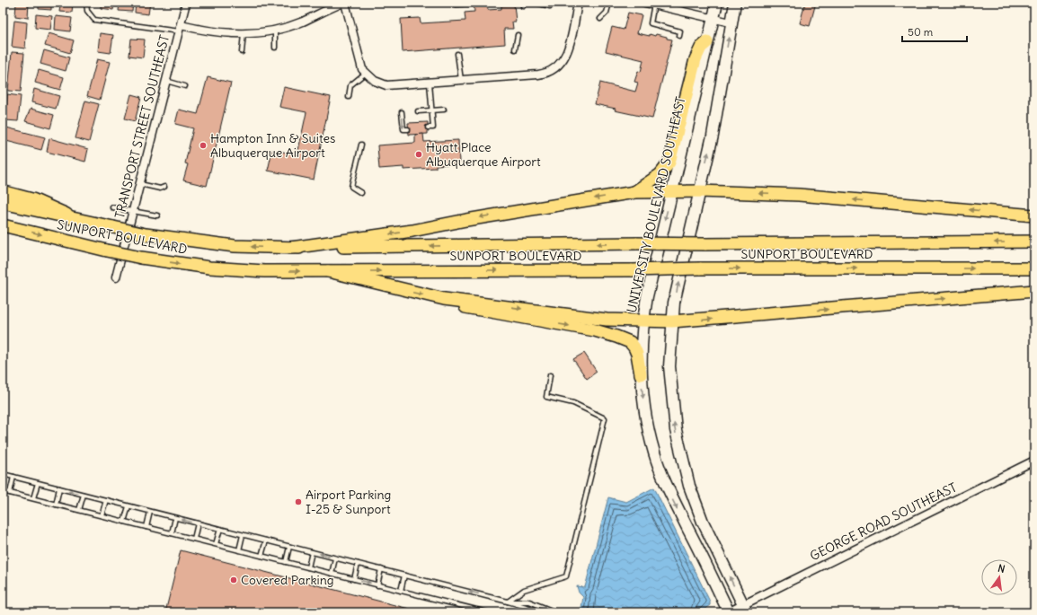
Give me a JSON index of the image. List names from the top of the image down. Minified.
{"streets":{"main road":["UNIVERSITY BOULEVARD SOUTHEAST","SUNPORT BOULEVARD"],"street":["TRANSPORT STREET SOUTHEAST","GEORGE ROAD SOUTHEAST"]},"crossings":[["UNIVERSITY BOULEVARD SOUTHEAST","GEORGE ROAD SOUTHEAST"]],"places":["Hampton Inn & Suites Albuquerque Airport","Hyatt Place Albuquerque Airport","Airport Parking I-25 & Sunport","Covered Parking"],"scale_bar":"50 m","north":"top"}
